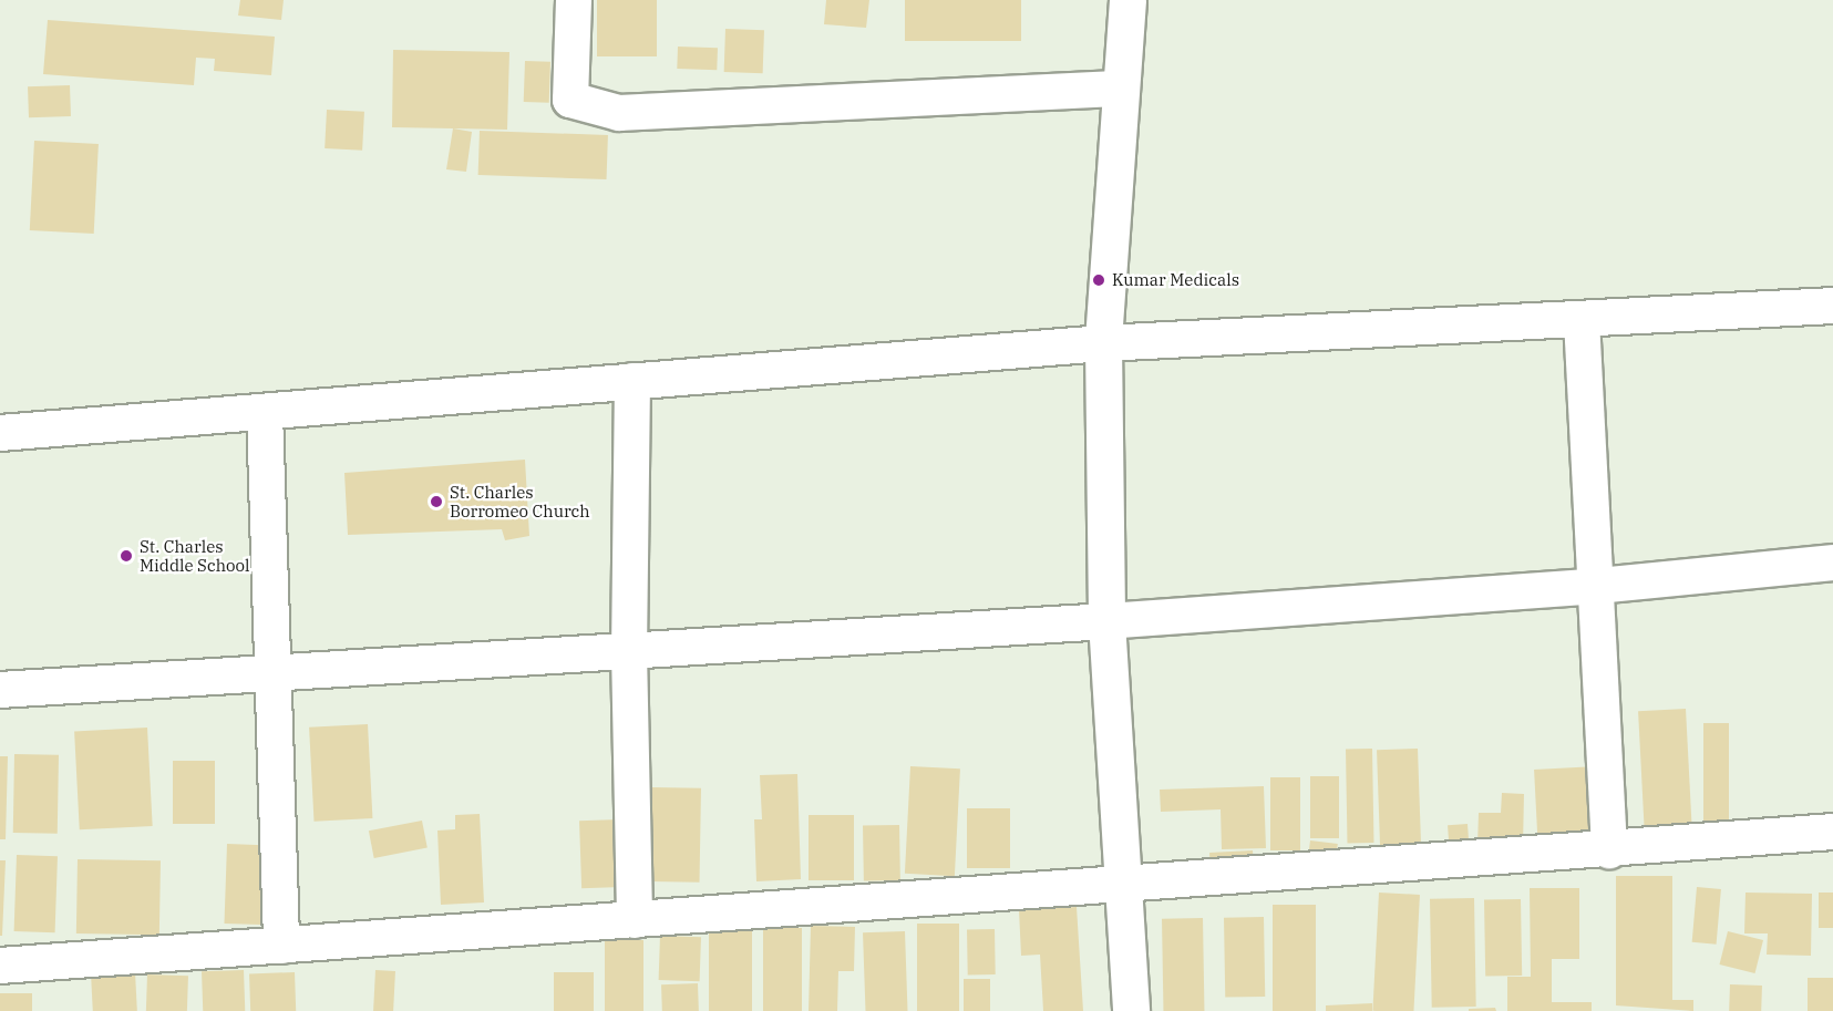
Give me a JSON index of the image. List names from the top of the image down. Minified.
{"places":["Kumar Medicals","St. Charles Borromeo Church","St. Charles Middle School"]}
